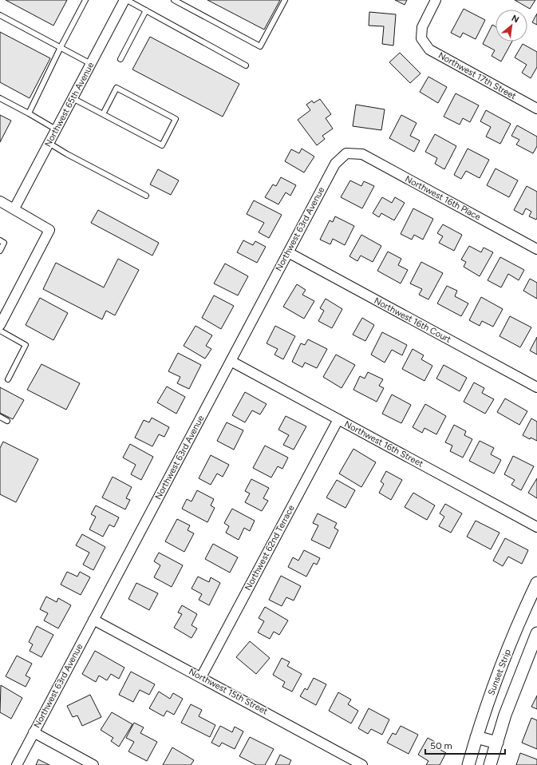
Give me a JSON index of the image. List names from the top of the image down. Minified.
{"streets":{"street":["Northwest 17th Street","Northwest 65th Avenue","Northwest 16th Place","Northwest 63rd Avenue","Northwest 16th Court","Northwest 16th Street","Northwest 62nd Terrace","Sunset Strip","Northwest 15th Street"]},"crossings":[["Northwest 16th Place","Northwest 63rd Avenue"],["Northwest 63rd Avenue","Northwest 16th Court"],["Northwest 63rd Avenue","Northwest 16th Street"],["Northwest 63rd Avenue","Northwest 15th Street"],["Northwest 16th Street","Northwest 62nd Terrace"],["Northwest 62nd Terrace","Northwest 15th Street"]],"scale_bar":"50 m","north":"top right"}
